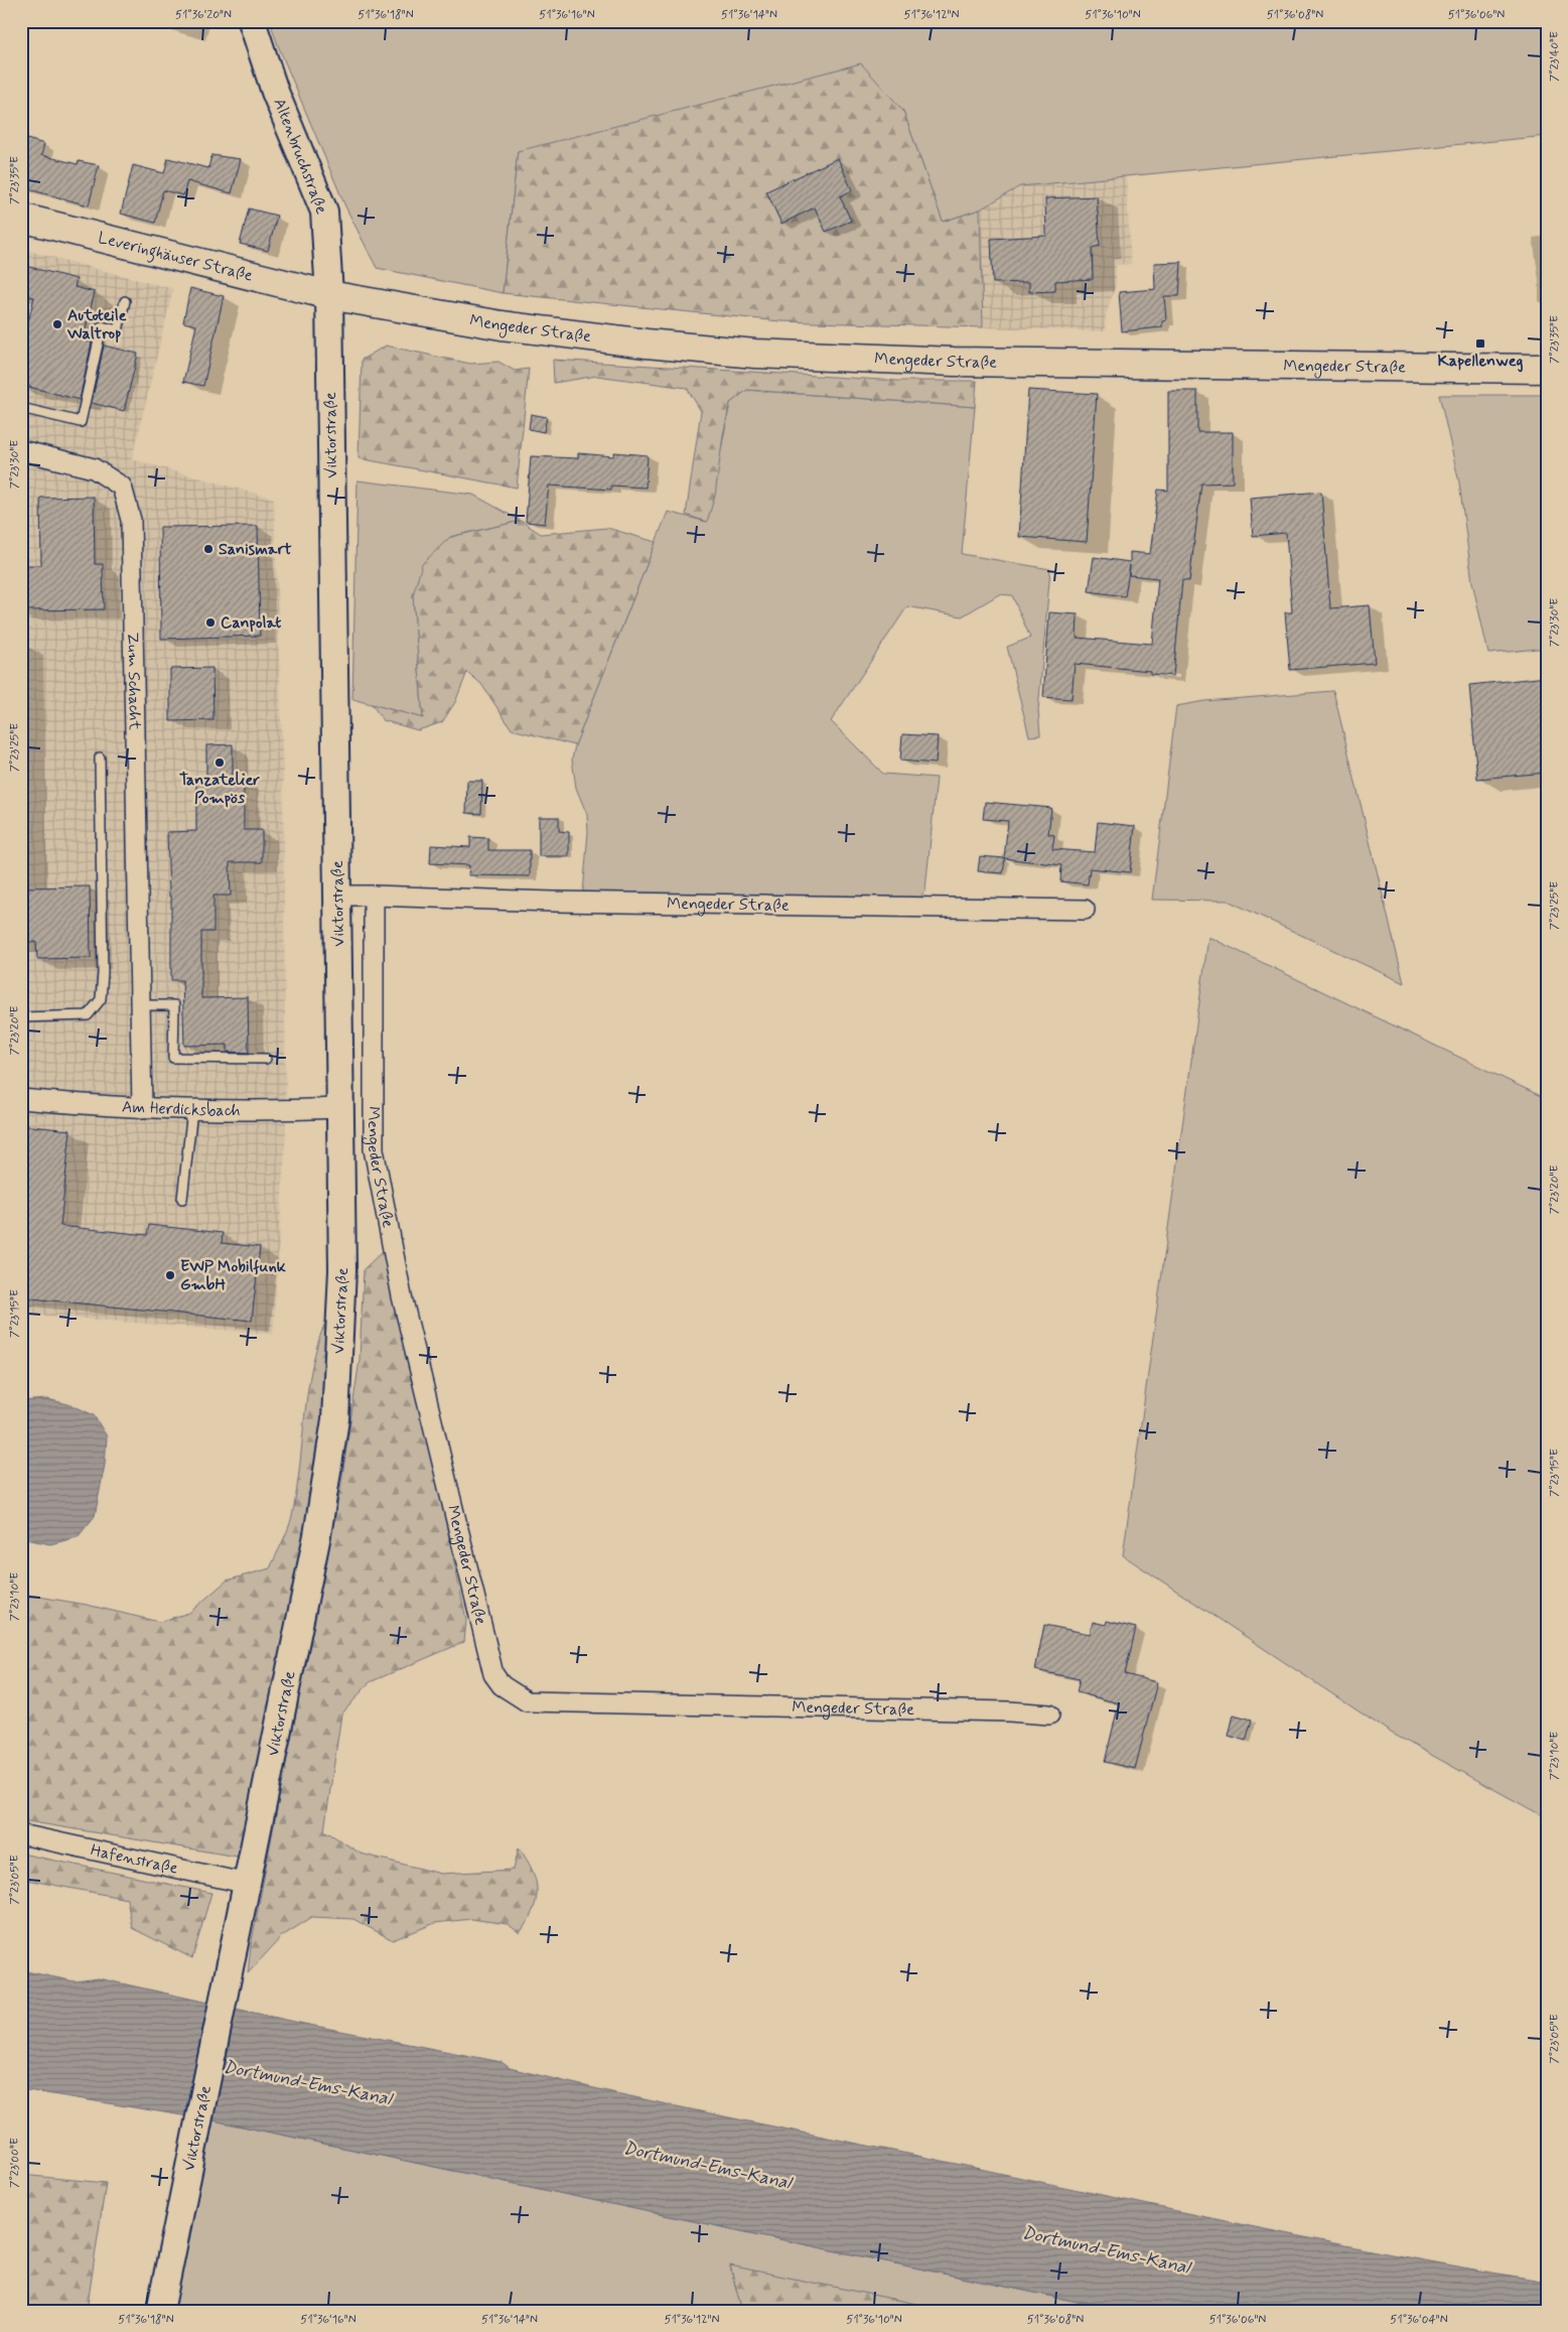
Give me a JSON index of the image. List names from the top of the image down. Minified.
{"streets":{"main road":["Altenbruchstraße","Leveringhäuser Straße","Mengeder Straße","Viktorstraße"],"street":["Zum Schacht","Am Herdicksbach","Hafenstraße"]},"crossings":[["Altenbruchstraße","Leveringhäuser Straße"],["Altenbruchstraße","Mengeder Straße"],["Altenbruchstraße","Viktorstraße"],["Leveringhäuser Straße","Mengeder Straße"],["Leveringhäuser Straße","Viktorstraße"],["Mengeder Straße","Viktorstraße"],["Viktorstraße","Am Herdicksbach"],["Viktorstraße","Hafenstraße"],["Zum Schacht","Am Herdicksbach"]],"water":["Dortmund-Ems-Kanal"],"places":{"other":["Autoteile Waltrop","Sanismart","Canpolat","Tanzatelier Pompös","EWP Mobilfunk GmbH"],"transit":["Kapellenweg"]},"coordinates":["51°36'20\"N","51°36'18\"N","51°36'16\"N","51°36'14\"N","51°36'12\"N","51°36'10\"N","51°36'08\"N","51°36'06\"N","7°23'40\"E","7°23'35\"E","7°23'30\"E","7°23'25\"E","7°23'20\"E","7°23'15\"E","7°23'10\"E","7°23'05\"E","7°23'00\"E","51°36'04\"N"]}
